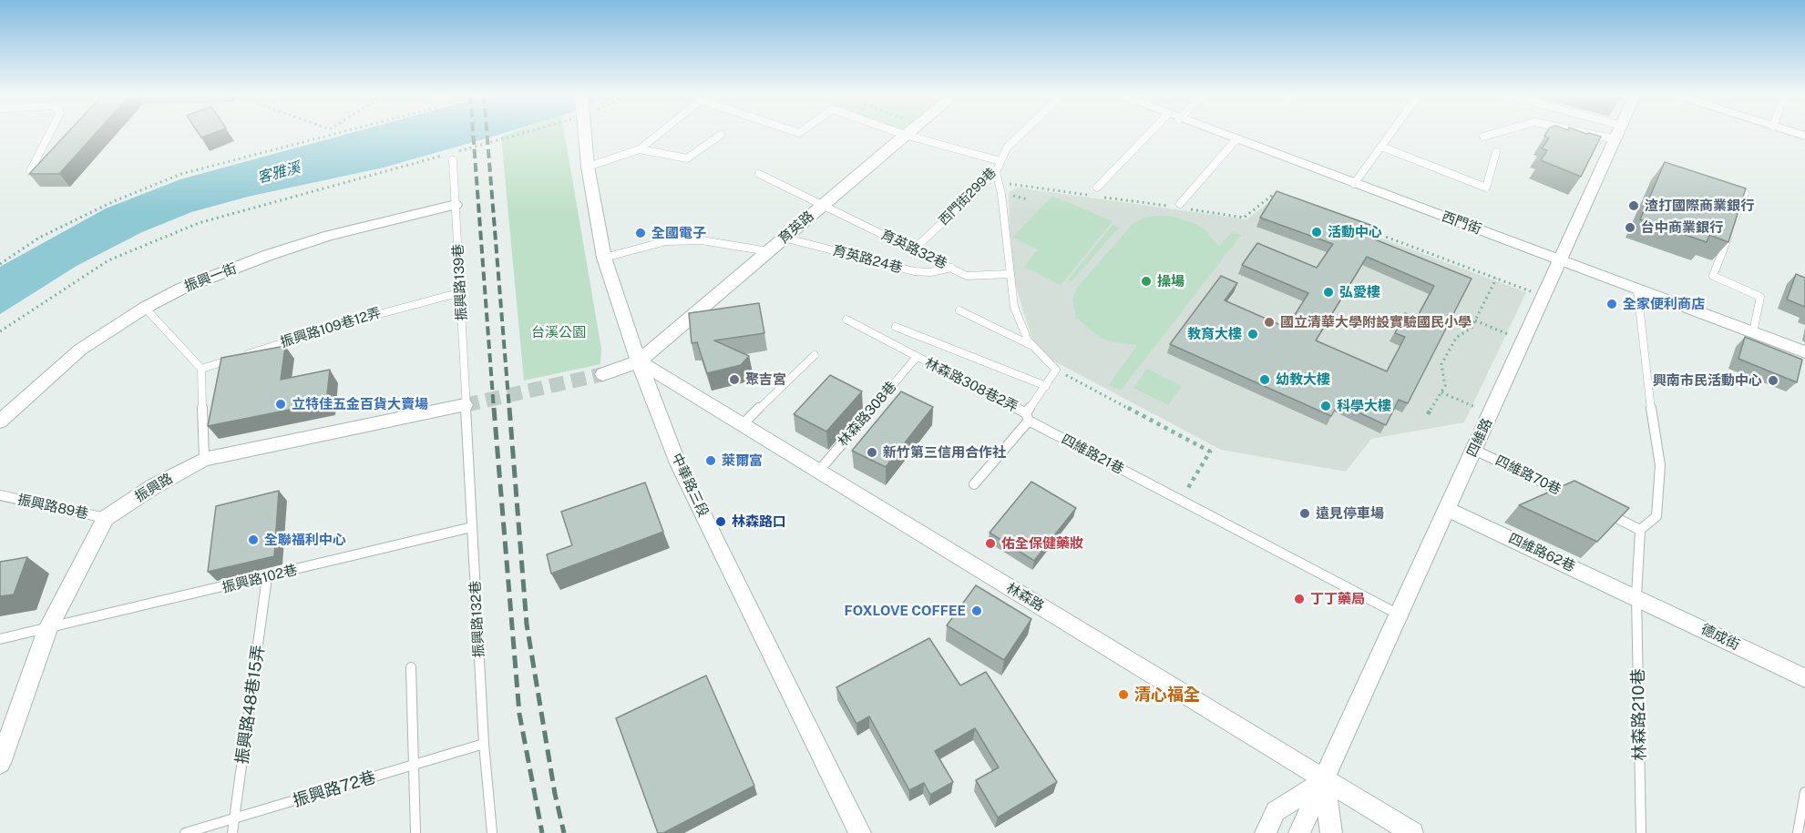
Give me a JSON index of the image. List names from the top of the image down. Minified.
{"streets":{"street":["西門街","育英路","振興一街","四維路","中華路三段","振興路","四維路62巷","林森路","德成街"],"lane":["西門街299巷","育英路32巷","育英路24巷","振興路139巷","振興路109巷12弄","林森路308巷2弄","林森路308巷","四維路21巷","四維路70巷","振興路89巷","振興路102巷","振興路132巷","振興路48巷15弄","林森路210巷","振興路72巷"]},"crossings":[["西門街299巷","育英路32巷"],["西門街","四維路"],["育英路","育英路32巷"],["育英路","育英路24巷"],["育英路","中華路三段"],["育英路","林森路"],["育英路32巷","育英路24巷"],["振興一街","振興路139巷"],["振興路139巷","振興路109巷12弄"],["振興路139巷","振興路"],["振興路139巷","振興路132巷"],["林森路308巷2弄","林森路308巷"],["林森路308巷2弄","四維路21巷"],["林森路308巷","林森路"],["四維路","四維路21巷"],["四維路","四維路70巷"],["四維路","四維路62巷"],["四維路","林森路"],["中華路三段","林森路"],["振興路","振興路89巷"],["振興路","振興路102巷"],["振興路","振興路132巷"],["四維路62巷","德成街"],["四維路62巷","林森路210巷"],["振興路102巷","振興路132巷"],["振興路102巷","振興路48巷15弄"],["振興路132巷","振興路72巷"],["德成街","林森路210巷"],["振興路48巷15弄","振興路72巷"]],"water":["客雅溪"],"parks":["台溪公園"],"places":["渣打國際商業銀行","台中商業銀行","活動中心","全國電子","操場","弘愛樓","全家便利商店","國立清華大學附設實驗國民小學","教育大樓","聚吉宮","幼教大樓","興南市民活動中心","立特佳五金百貨大賣場","科學大樓","新竹第三信用合作社","萊爾富","遠見停車場","林森路口","全聯福利中心","佑全保健藥妝","丁丁藥局","FOXLOVE COFFEE","清心福全"]}
